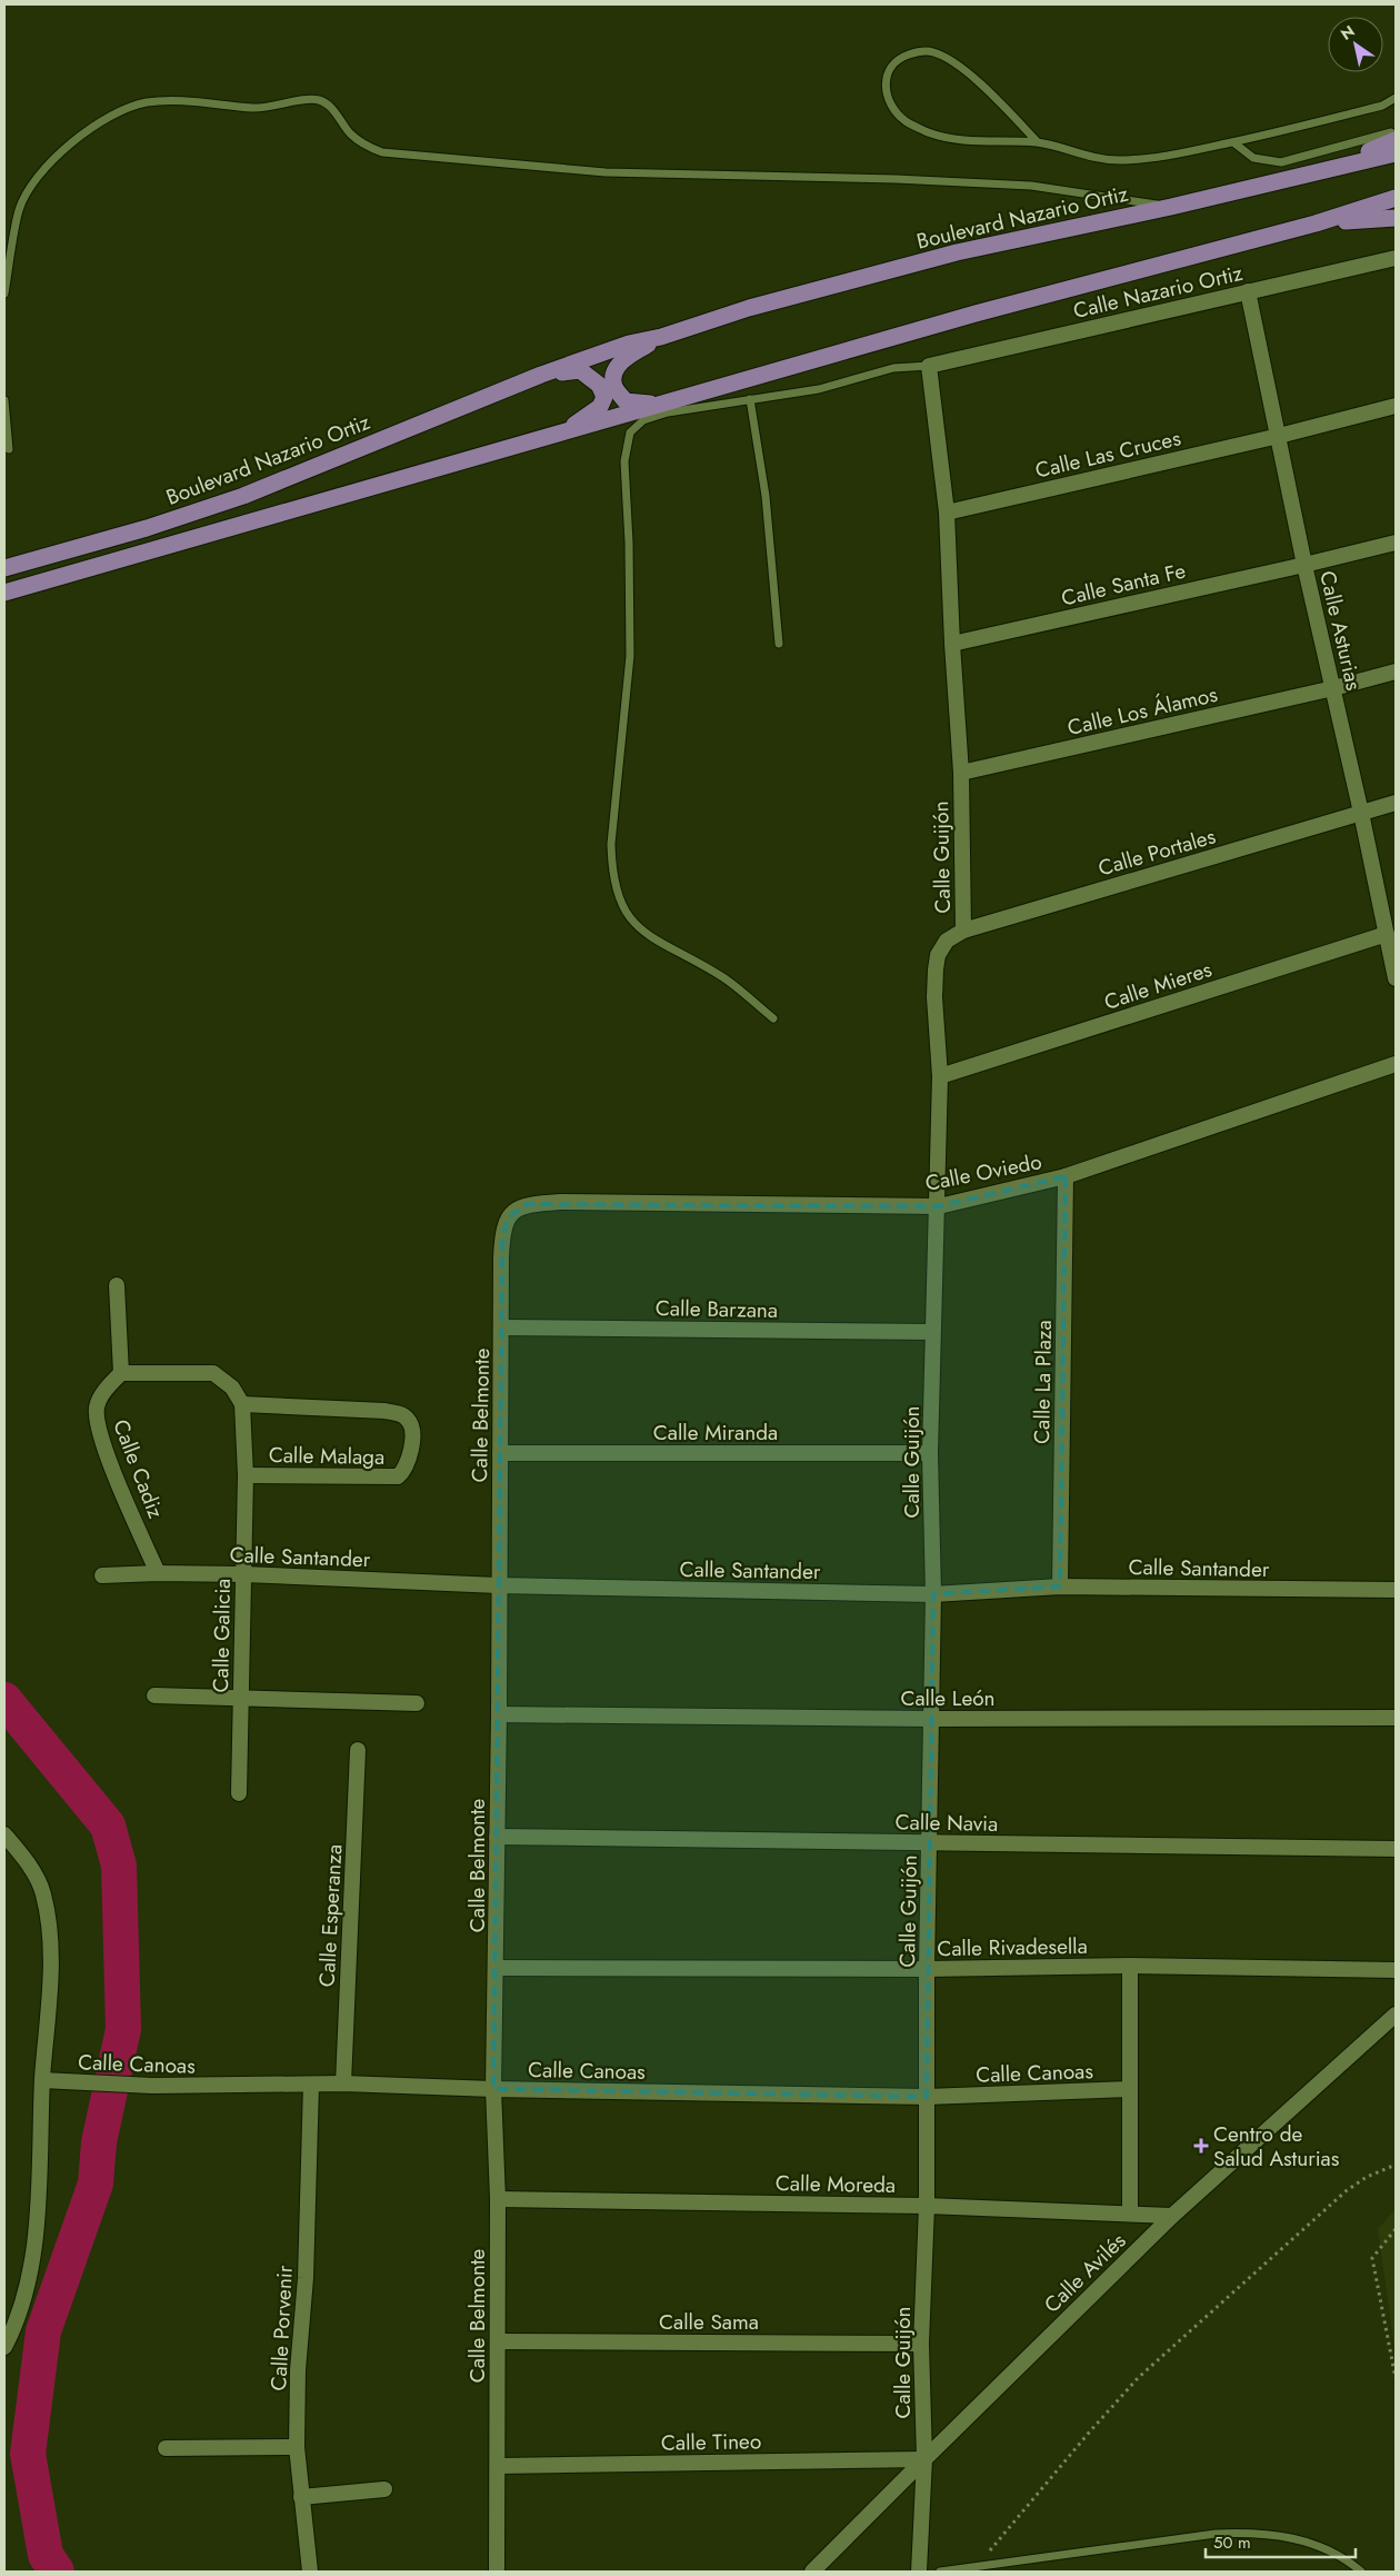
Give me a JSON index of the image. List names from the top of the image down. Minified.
{"streets":{"main road":["Boulevard Nazario Ortiz"],"street":["Calle Nazario Ortiz","Calle Las Cruces","Calle Santa Fe","Calle Asturias","Calle Los Álamos","Calle Portales","Calle Guijón","Calle Mieres","Calle Oviedo","Calle Barzana","Calle La Plaza","Calle Belmonte","Calle Miranda","Calle Malaga","Calle Cadiz","Calle Santander","Calle Galicia","Calle León","Calle Navia","Calle Esperanza","Calle Rivadesella","Calle Canoas","Calle Moreda","Calle Avilés","Calle Sama","Calle Porvenir","Calle Tineo"]},"crossings":[["Calle Nazario Ortiz","Calle Asturias"],["Calle Nazario Ortiz","Calle Guijón"],["Calle Las Cruces","Calle Asturias"],["Calle Las Cruces","Calle Guijón"],["Calle Santa Fe","Calle Asturias"],["Calle Santa Fe","Calle Guijón"],["Calle Asturias","Calle Los Álamos"],["Calle Asturias","Calle Portales"],["Calle Asturias","Calle Mieres"],["Calle Los Álamos","Calle Guijón"],["Calle Portales","Calle Guijón"],["Calle Guijón","Calle Mieres"],["Calle Guijón","Calle Oviedo"],["Calle Guijón","Calle Barzana"],["Calle Guijón","Calle Miranda"],["Calle Guijón","Calle Santander"],["Calle Guijón","Calle León"],["Calle Guijón","Calle Navia"],["Calle Guijón","Calle Rivadesella"],["Calle Guijón","Calle Canoas"],["Calle Guijón","Calle Moreda"],["Calle Guijón","Calle Avilés"],["Calle Guijón","Calle Sama"],["Calle Guijón","Calle Tineo"],["Calle Oviedo","Calle La Plaza"],["Calle Oviedo","Calle Belmonte"],["Calle Barzana","Calle Belmonte"],["Calle La Plaza","Calle Santander"],["Calle Belmonte","Calle Miranda"],["Calle Belmonte","Calle Santander"],["Calle Belmonte","Calle León"],["Calle Belmonte","Calle Navia"],["Calle Belmonte","Calle Rivadesella"],["Calle Belmonte","Calle Canoas"],["Calle Belmonte","Calle Moreda"],["Calle Belmonte","Calle Sama"],["Calle Belmonte","Calle Tineo"],["Calle Malaga","Calle Galicia"],["Calle Cadiz","Calle Santander"],["Calle Santander","Calle Galicia"],["Calle Esperanza","Calle Canoas"],["Calle Canoas","Calle Porvenir"],["Calle Moreda","Calle Avilés"],["Calle Avilés","Calle Tineo"]],"places":{"health":["Centro de Salud Asturias"]},"scale_bar":"50 m","north":"top left"}
